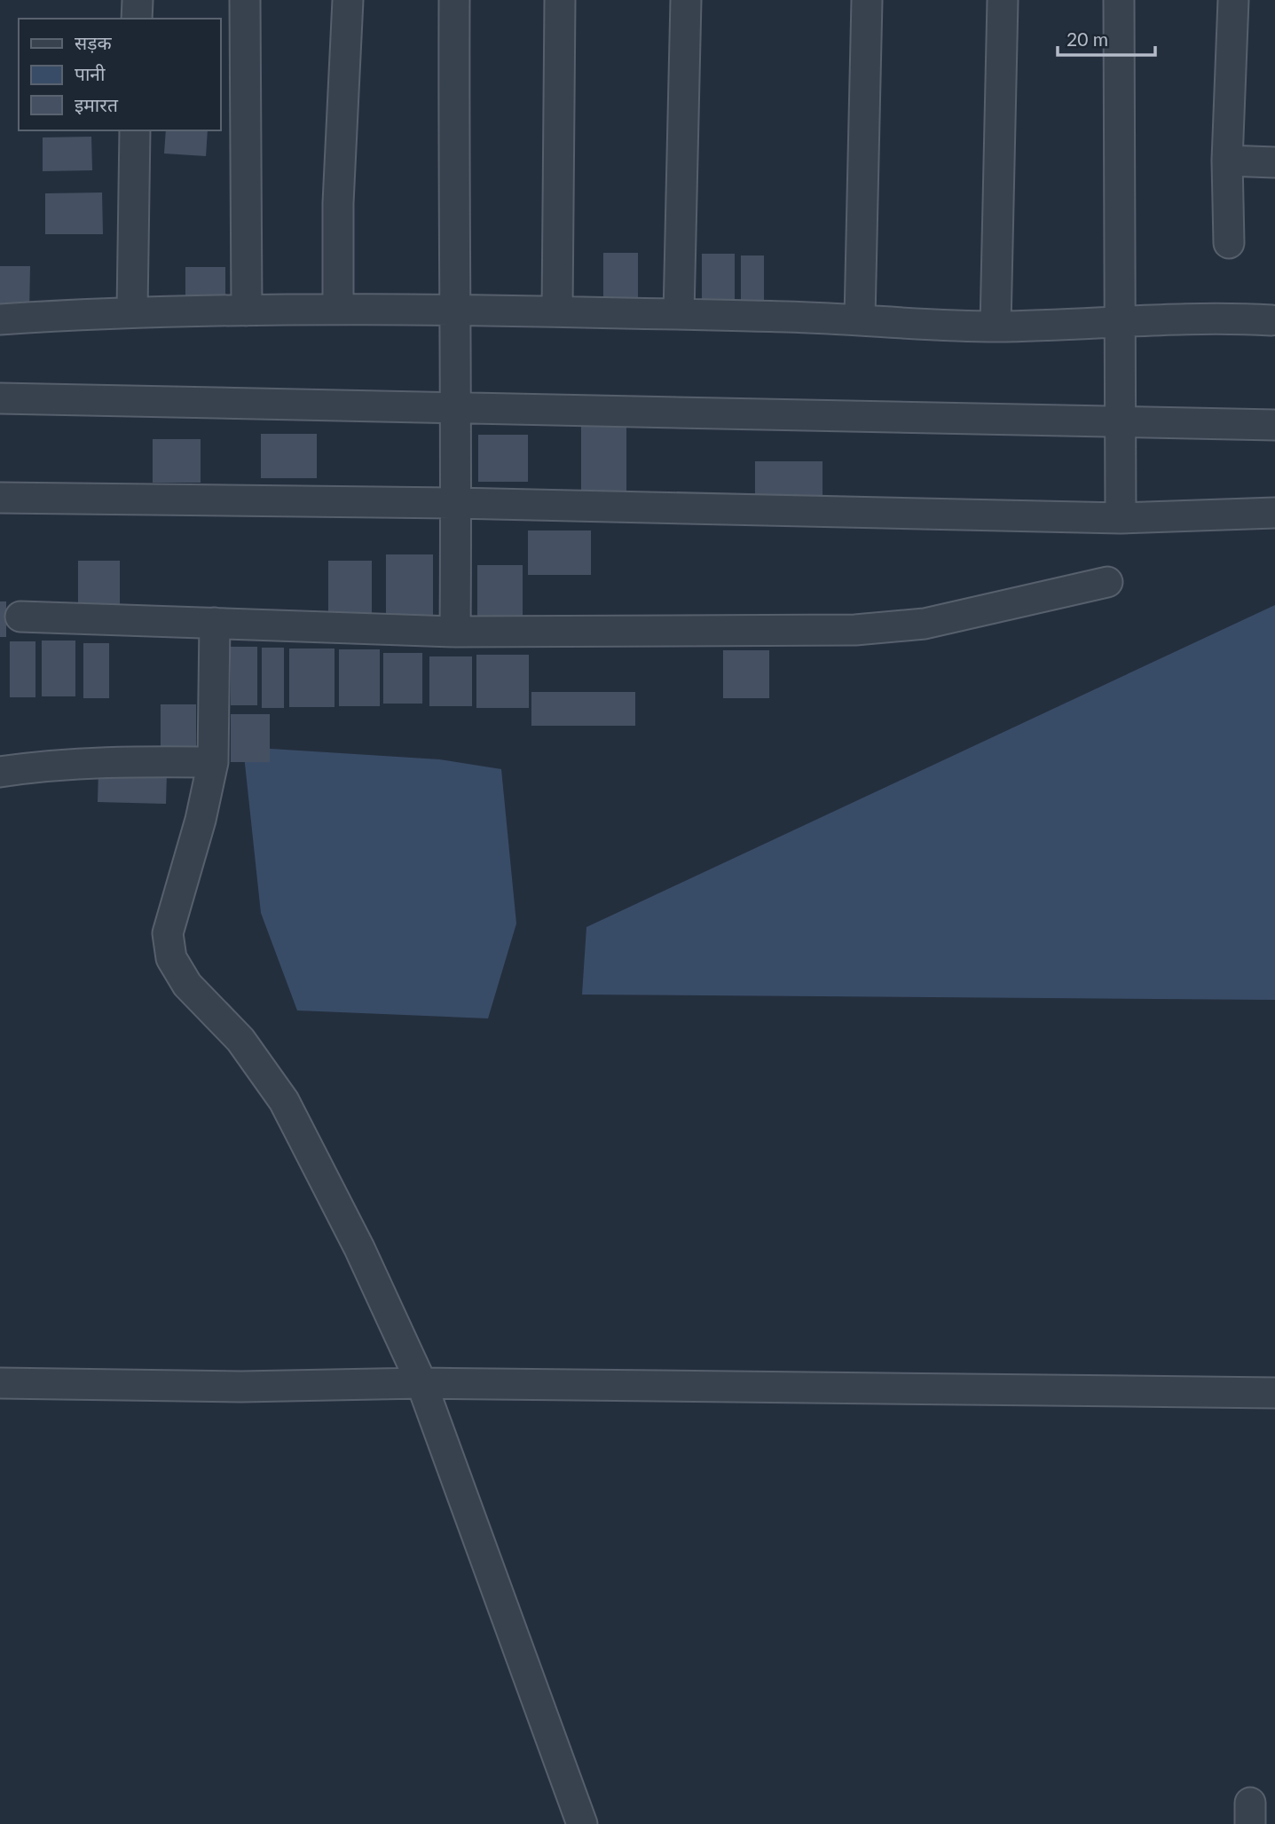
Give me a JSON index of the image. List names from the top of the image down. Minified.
{"legend":["सड़क","पानी","इमारत"],"scale_bar":"20 m"}
